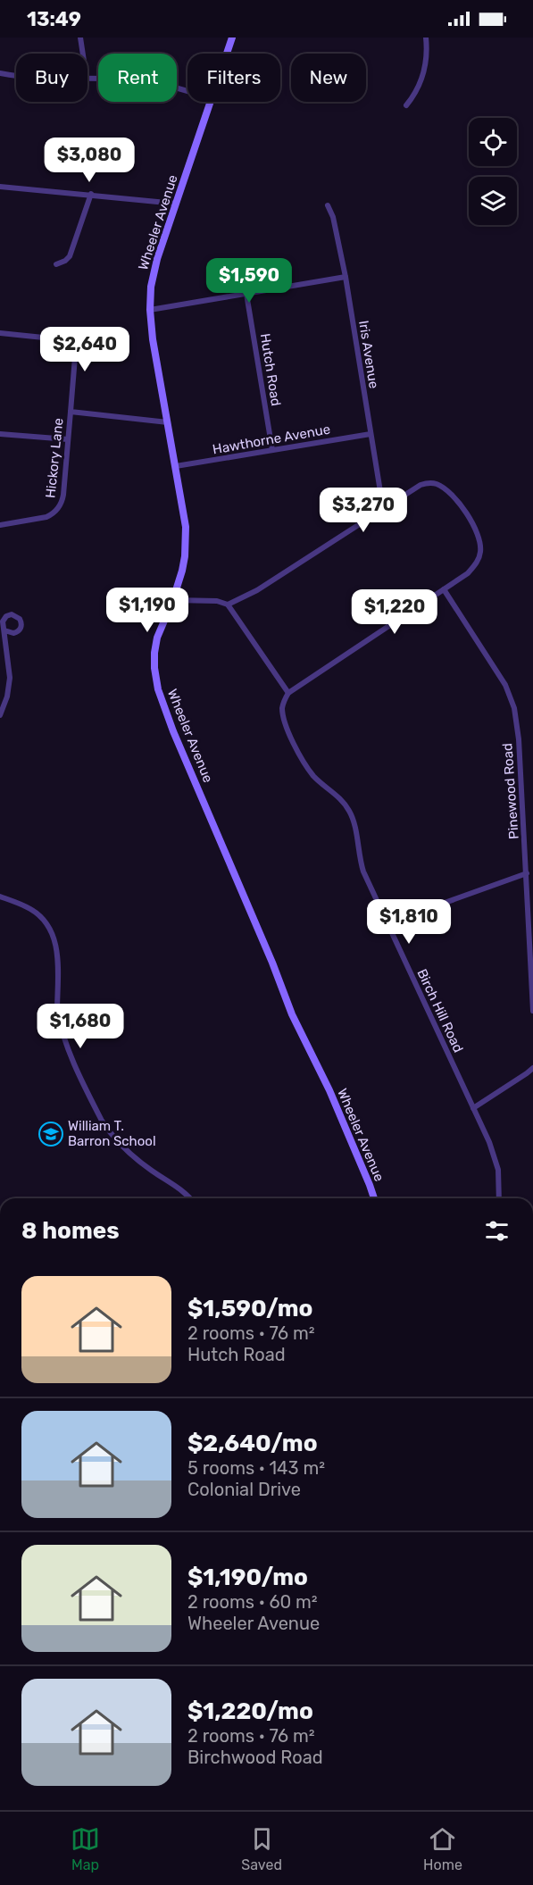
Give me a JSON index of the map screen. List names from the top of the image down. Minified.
{"streets":{"street":["Wheeler Avenue","Iris Avenue","Hutch Road","Hawthorne Avenue","Hickory Lane","Pinewood Road","Birch Hill Road"]},"crossings":[["Wheeler Avenue","Hawthorne Avenue"],["Iris Avenue","Hawthorne Avenue"],["Hutch Road","Hawthorne Avenue"]],"places":{"school or university":["William T. Barron School"]},"page":{"status":"13:49","chip":["Buy","Rent","Filters","New"],"price":["$3,080","$1,590","$2,640","$3,270","$1,190","$1,220","$1,810","$1,680"],"heading":"8 homes","list":[{"name":"$1,590/mo","note":"2 rooms · 76 m² · Hutch Road"},{"name":"$2,640/mo","note":"5 rooms · 143 m² · Colonial Drive"},{"name":"$1,190/mo","note":"2 rooms · 60 m² · Wheeler Avenue"},{"name":"$1,220/mo","note":"2 rooms · 76 m² · Birchwood Road"}],"tabs":["Map","Saved","Home"]}}
